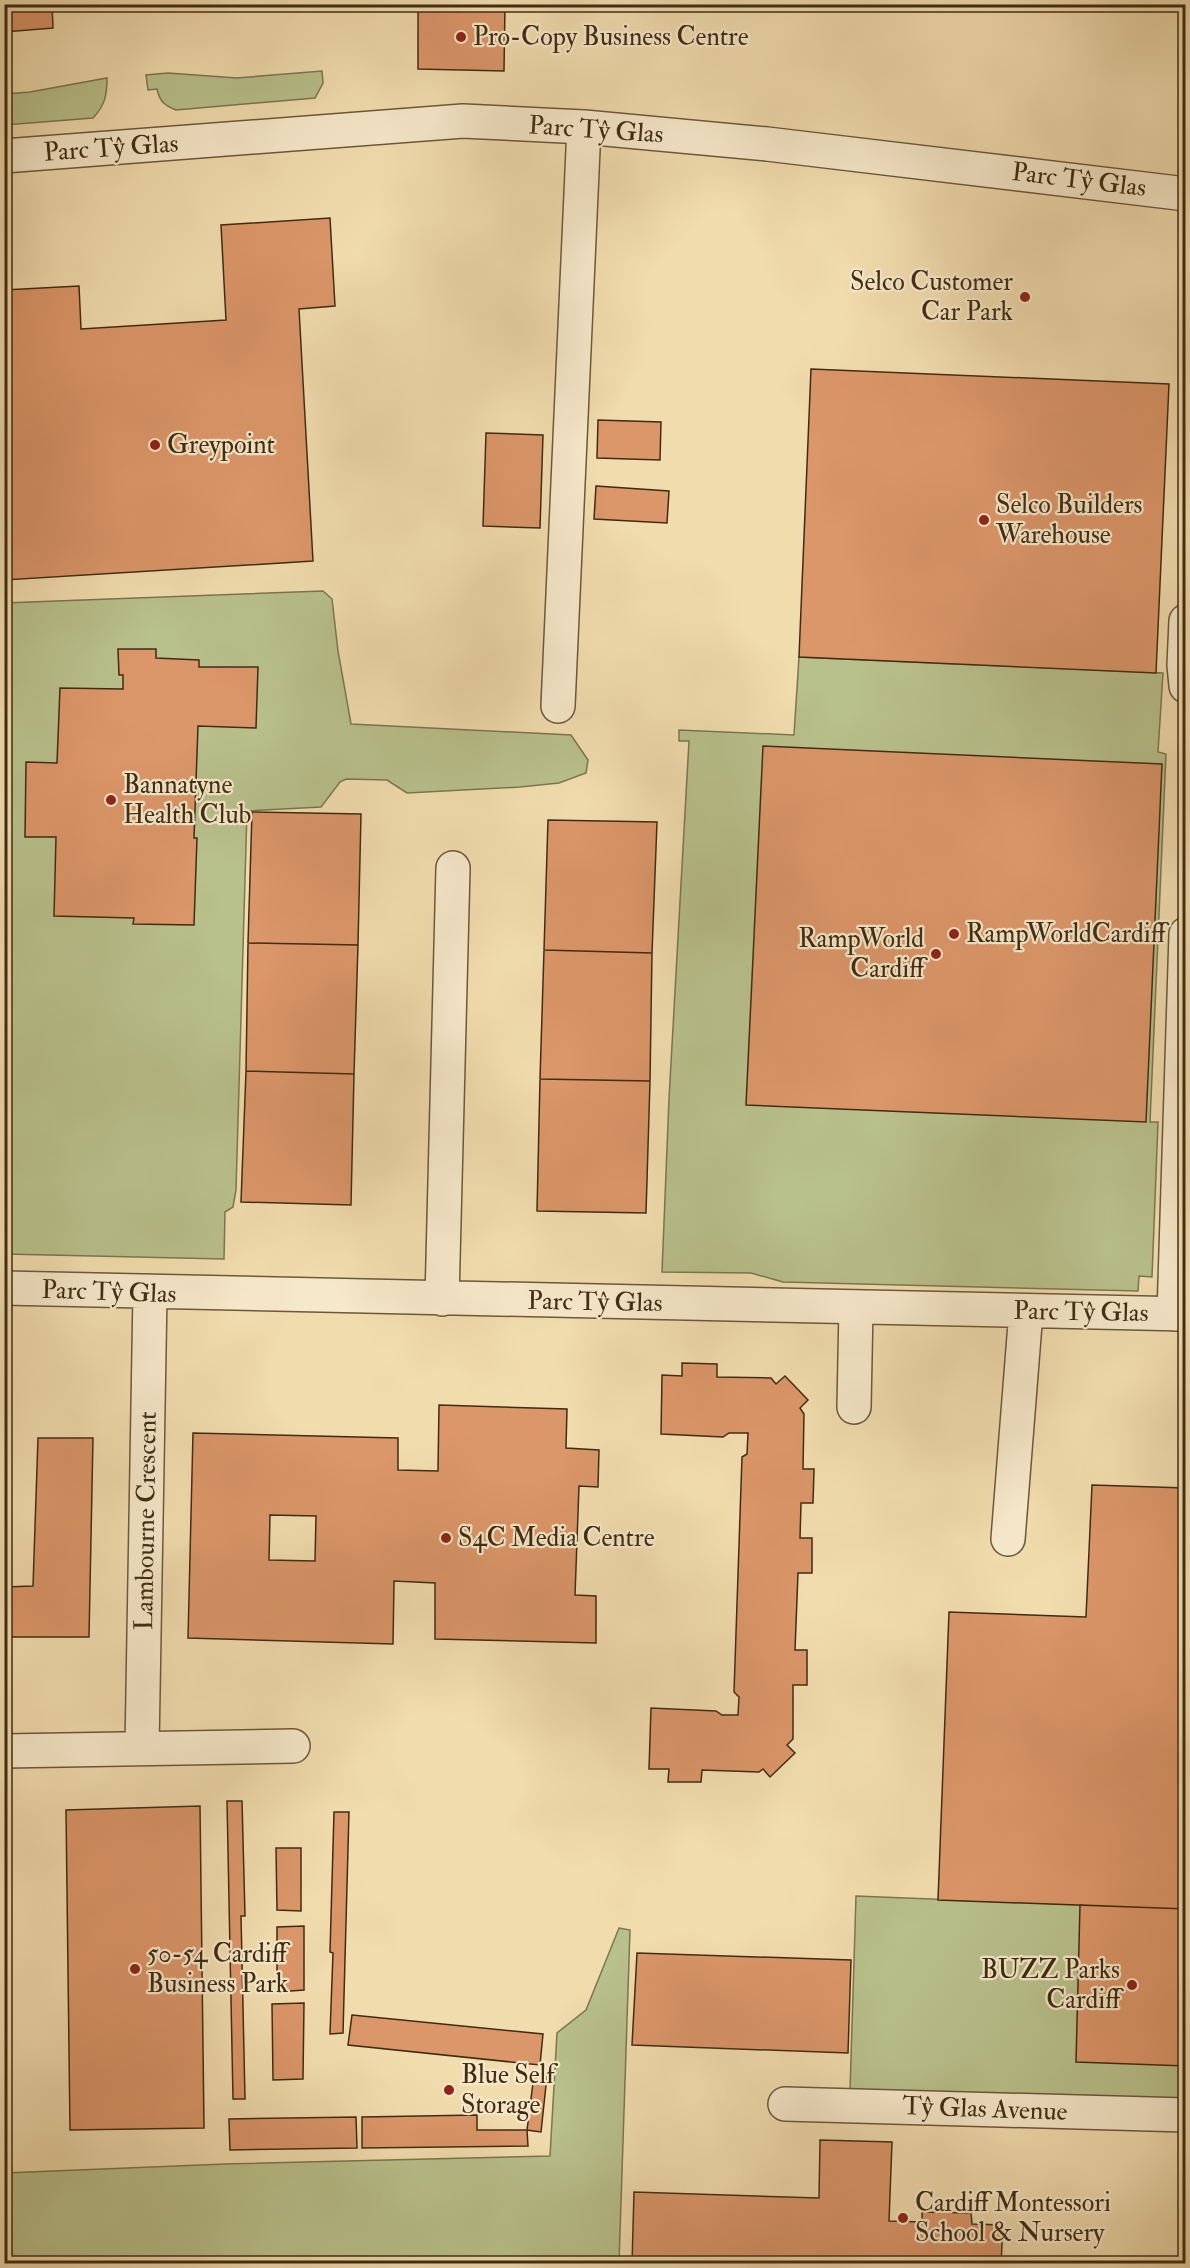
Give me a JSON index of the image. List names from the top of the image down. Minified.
{"streets":{"street":["Parc Tŷ Glas","Lambourne Crescent","Tŷ Glas Avenue"]},"crossings":[["Parc Tŷ Glas","Lambourne Crescent"]],"places":["Pro-Copy Business Centre","Selco Customer Car Park","Greypoint","Selco Builders Warehouse","Bannatyne Health Club","RampWorldCardiff","RampWorld Cardiff","S4C Media Centre","50-54 Cardiff Business Park","BUZZ Parks Cardiff","Blue Self Storage","Cardiff Montessori School & Nursery"]}
